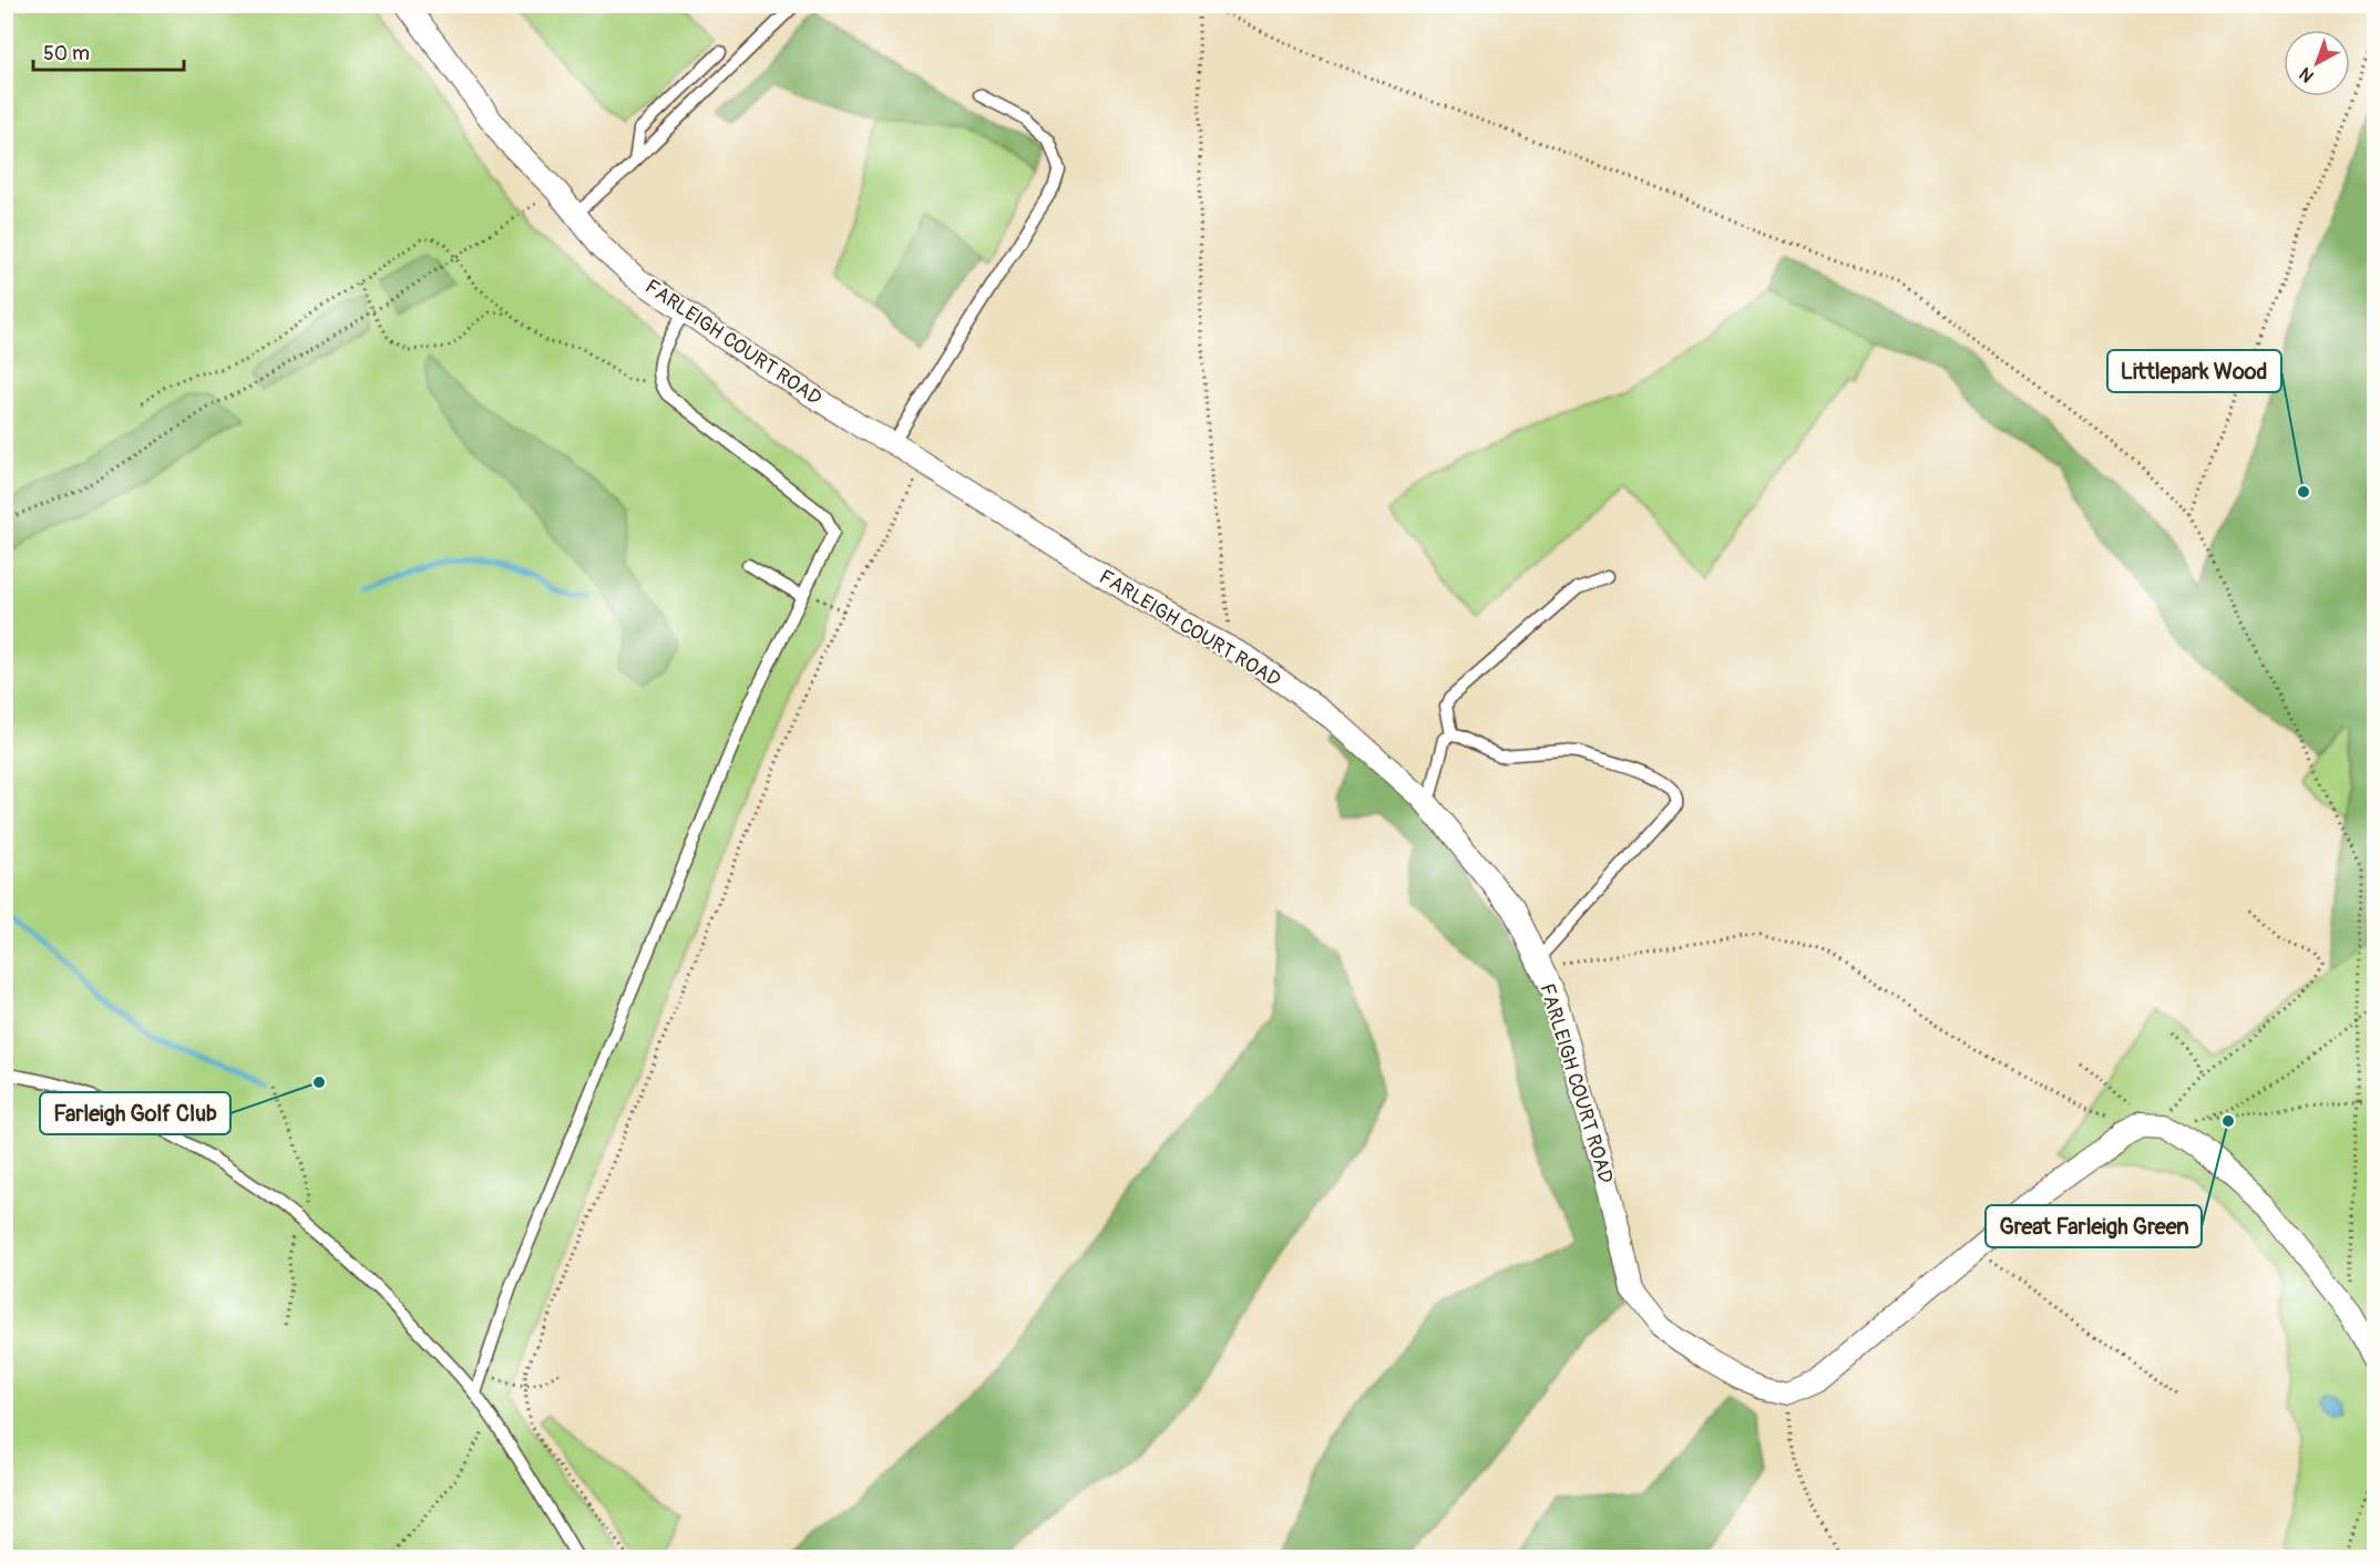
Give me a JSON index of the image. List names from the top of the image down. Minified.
{"streets":{"street":["FARLEIGH COURT ROAD"]},"places":["Littlepark Wood","Farleigh Golf Club","Great Farleigh Green"],"scale_bar":"50 m","north":"bottom left"}
